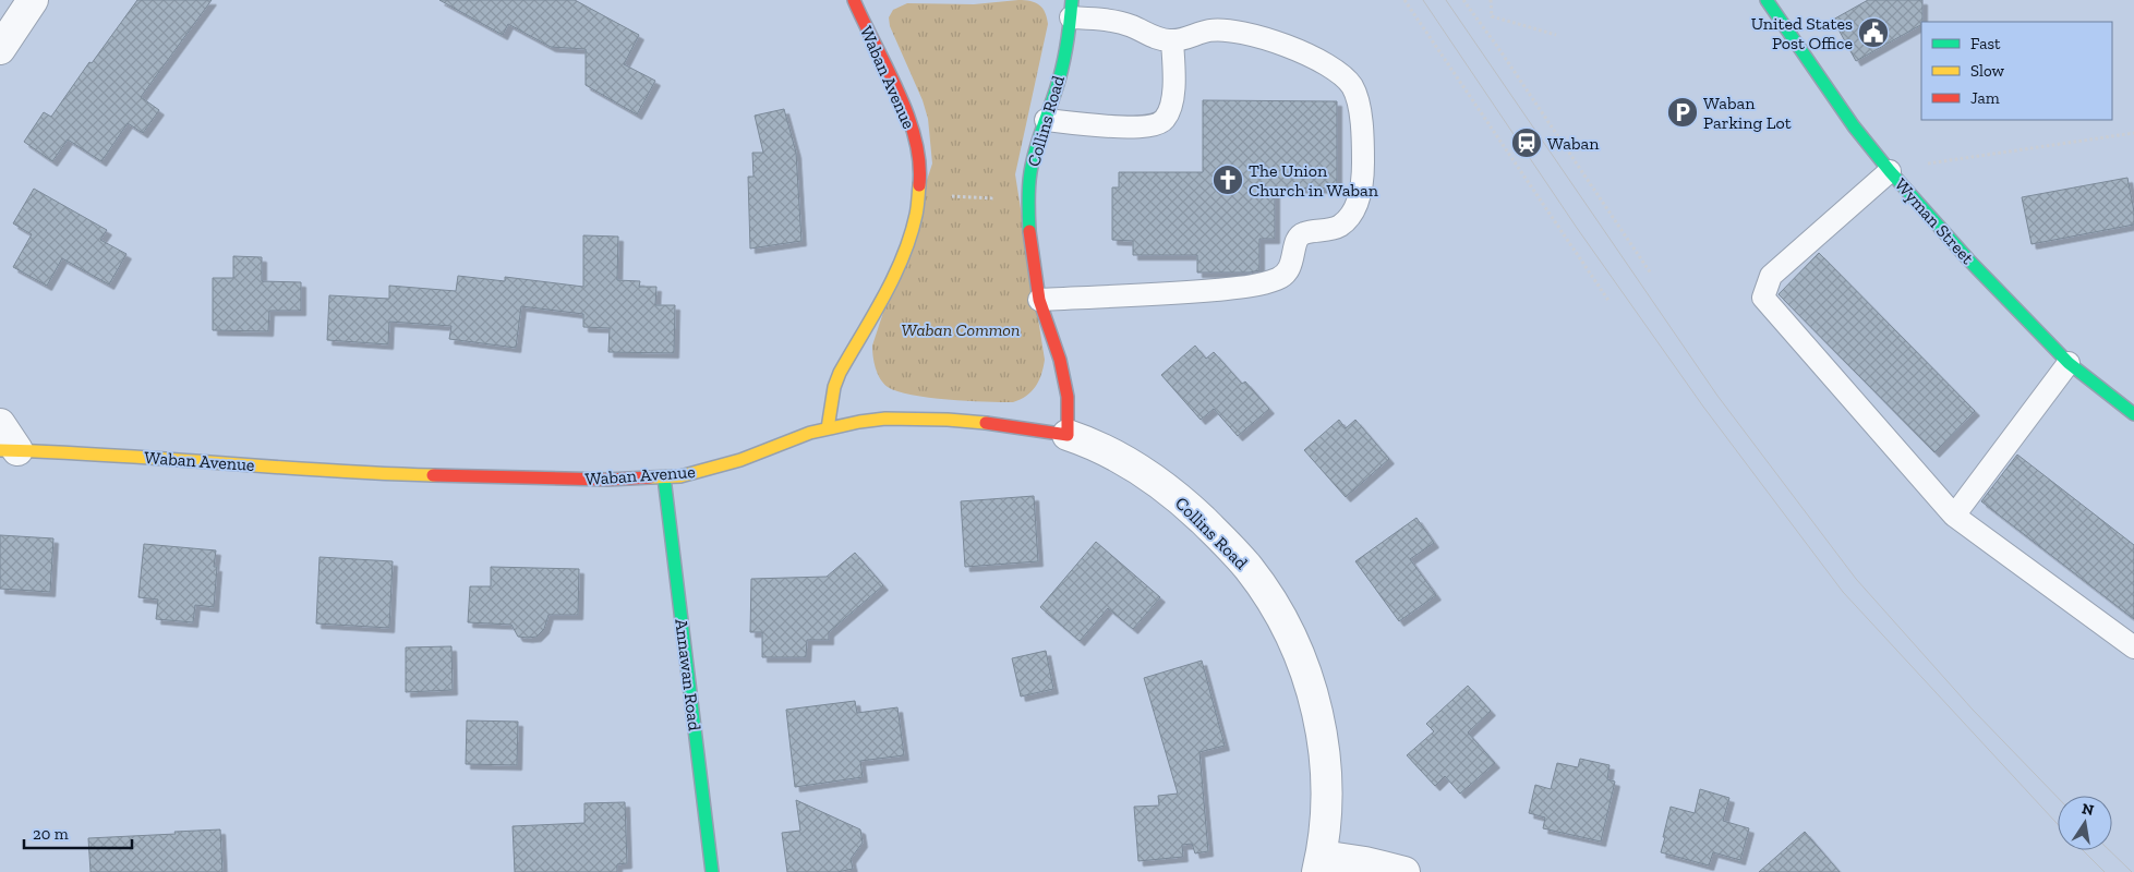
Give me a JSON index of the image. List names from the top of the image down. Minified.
{"streets":{"street":["Waban Avenue","Collins Road","Wyman Street","Annawan Road"]},"crossings":[["Waban Avenue","Collins Road"],["Waban Avenue","Annawan Road"]],"parks":["Waban Common"],"places":{"public building":["United States Post Office"],"parking":["Waban Parking Lot"],"station":["Waban"],"church":["The Union Church in Waban"]},"legend":["Fast","Slow","Jam"],"scale_bar":"20 m","north":"top"}
